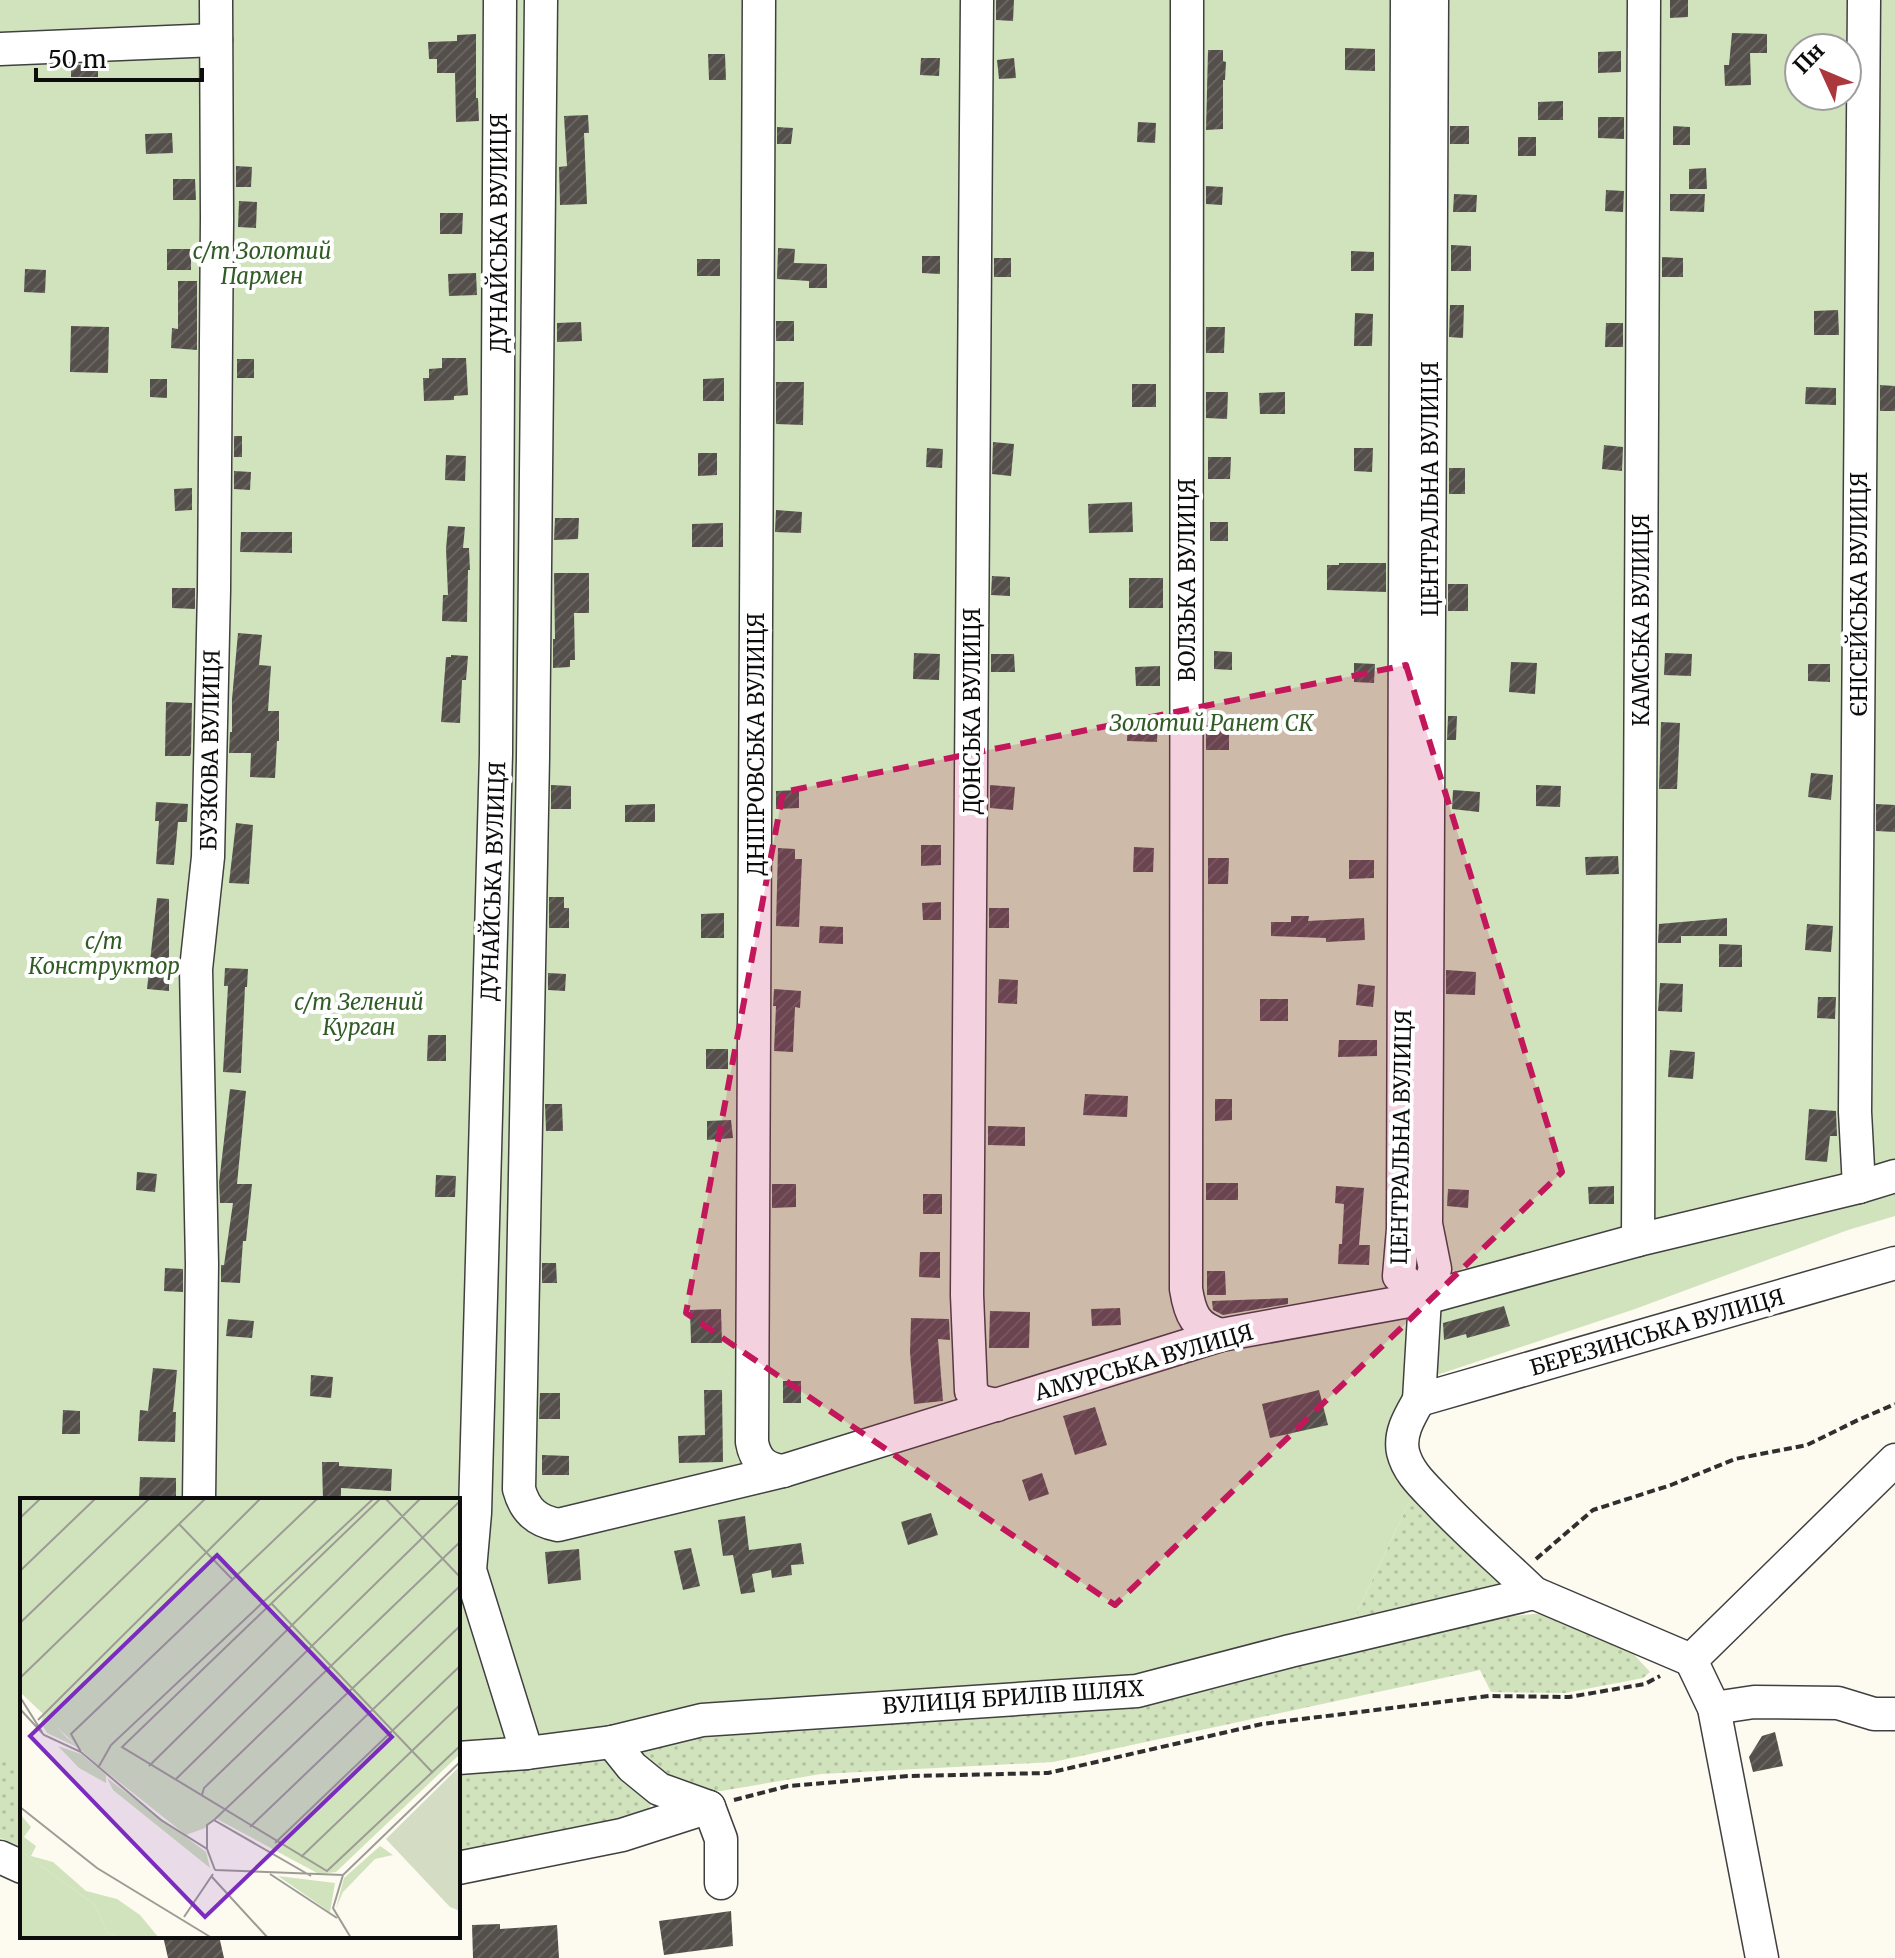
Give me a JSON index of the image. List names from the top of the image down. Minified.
{"streets":{"street":["ДУНАЙСЬКА ВУЛИЦЯ","ЦЕНТРАЛЬНА ВУЛИЦЯ","ВОЛЗЬКА ВУЛИЦЯ","ЄНІСЕЙСЬКА ВУЛИЦЯ","КАМСЬКА ВУЛИЦЯ","ДОНСЬКА ВУЛИЦЯ","ДНІПРОВСЬКА ВУЛИЦЯ","БУЗКОВА ВУЛИЦЯ","БЕРЕЗИНСЬКА ВУЛИЦЯ","АМУРСЬКА ВУЛИЦЯ","ВУЛИЦЯ БРИЛІВ ШЛЯХ"]},"crossings":[["ДУНАЙСЬКА ВУЛИЦЯ","АМУРСЬКА ВУЛИЦЯ"],["ДУНАЙСЬКА ВУЛИЦЯ","ВУЛИЦЯ БРИЛІВ ШЛЯХ"],["ЦЕНТРАЛЬНА ВУЛИЦЯ","АМУРСЬКА ВУЛИЦЯ"],["ВОЛЗЬКА ВУЛИЦЯ","АМУРСЬКА ВУЛИЦЯ"],["ЄНІСЕЙСЬКА ВУЛИЦЯ","АМУРСЬКА ВУЛИЦЯ"],["КАМСЬКА ВУЛИЦЯ","АМУРСЬКА ВУЛИЦЯ"],["ДОНСЬКА ВУЛИЦЯ","АМУРСЬКА ВУЛИЦЯ"],["ДНІПРОВСЬКА ВУЛИЦЯ","АМУРСЬКА ВУЛИЦЯ"]],"parks":["с/т Золотий Пармен","Золотий Ранет СК","с/т Конструктор","с/т Зелений Курган"],"scale_bar":"50 m","north":"top left"}
